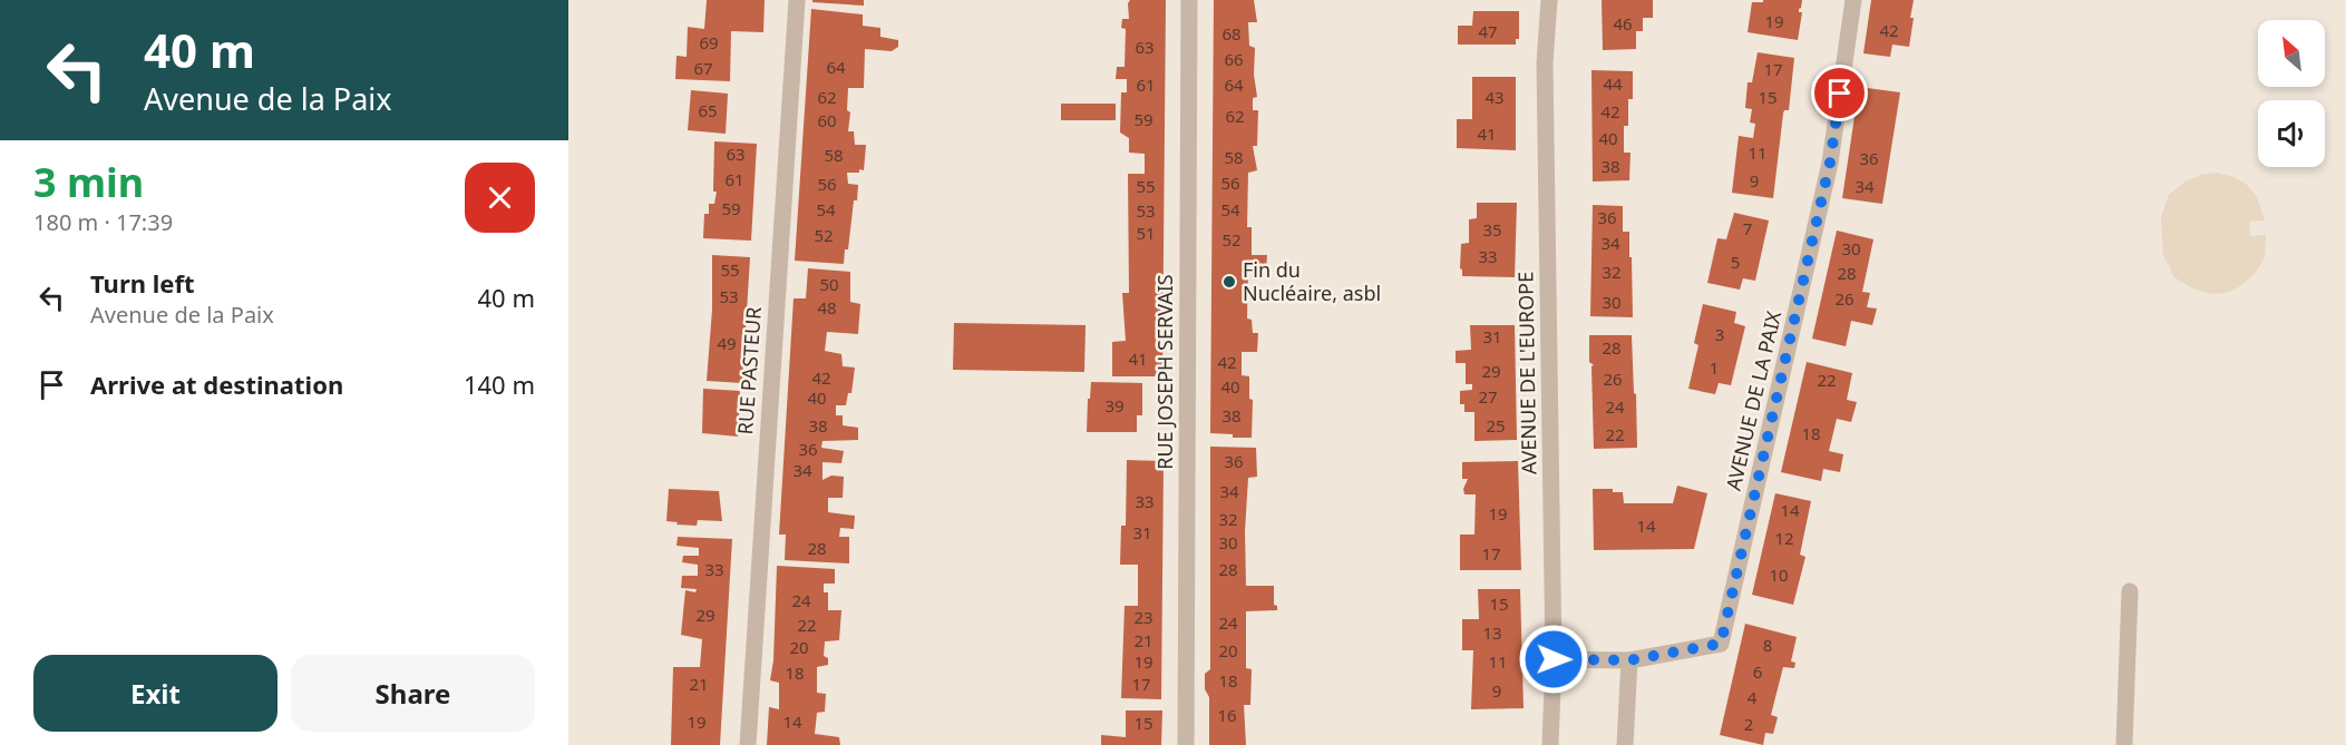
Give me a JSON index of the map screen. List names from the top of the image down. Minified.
{"streets":{"street":["RUE PASTEUR","RUE JOSEPH SERVAIS","AVENUE DE L'EUROPE","AVENUE DE LA PAIX"]},"crossings":[["AVENUE DE L'EUROPE","AVENUE DE LA PAIX"]],"places":["Fin du Nucléaire, asbl"],"house_numbers":["19","46","42","47","68","69","63","66","64","67","17","44","61","64","62","43","15","65","42","62","59","60","41","40","11","63","58","58","36","38","61","9","56","56","55","34","59","54","54","53","36","7","35","51","52","52","34","30","33","5","55","32","28","50","53","26","30","48","3","31","49","28","41","42","1","29","42","26","22","40","27","40","39","24","38","38","25","18","22","36","36","34","34","33","14","19","32","14","31","12","30","28","17","33","28","10","24","15","29","23","24","22","13","21","8","20","20","19","11","6","18","18","21","17","9","4","16","19","14","15","2"],"north":"top left","page":{"turn":["40 m","Avenue de la Paix"],"heading":["3 min","180 m · 17:39"],"list":[{"name":"Turn left","note":"Avenue de la Paix","value":"40 m"},{"name":"Arrive at destination","value":"140 m"}],"buttons":["Exit","Share"]}}
